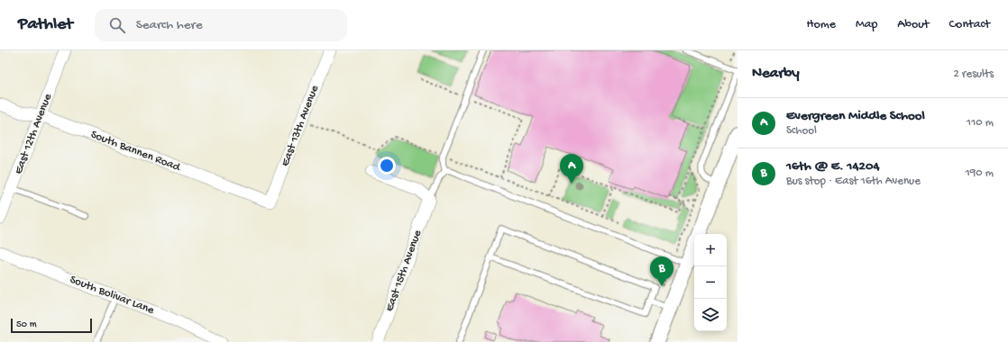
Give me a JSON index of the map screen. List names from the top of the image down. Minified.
{"streets":{"street":["East 13th Avenue","East 12th Avenue","South Bannen Road","East 15th Avenue","South Bolivar Lane"]},"crossings":[["East 13th Avenue","South Bannen Road"],["East 12th Avenue","South Bannen Road"]],"scale_bar":"50 m","page":{"header":"Pathlet","search":"Search here","nav":["Home","Map","About","Contact"],"heading":["Nearby","2 results"],"list":[{"mark":"A","name":"Evergreen Middle School","note":"School","value":"110 m"},{"mark":"B","name":"16th @ E. 14204","note":"Bus stop · East 16th Avenue","value":"190 m"}],"pins":["A","B"],"map_buttons":["+","−"],"scale":"50 m"}}
